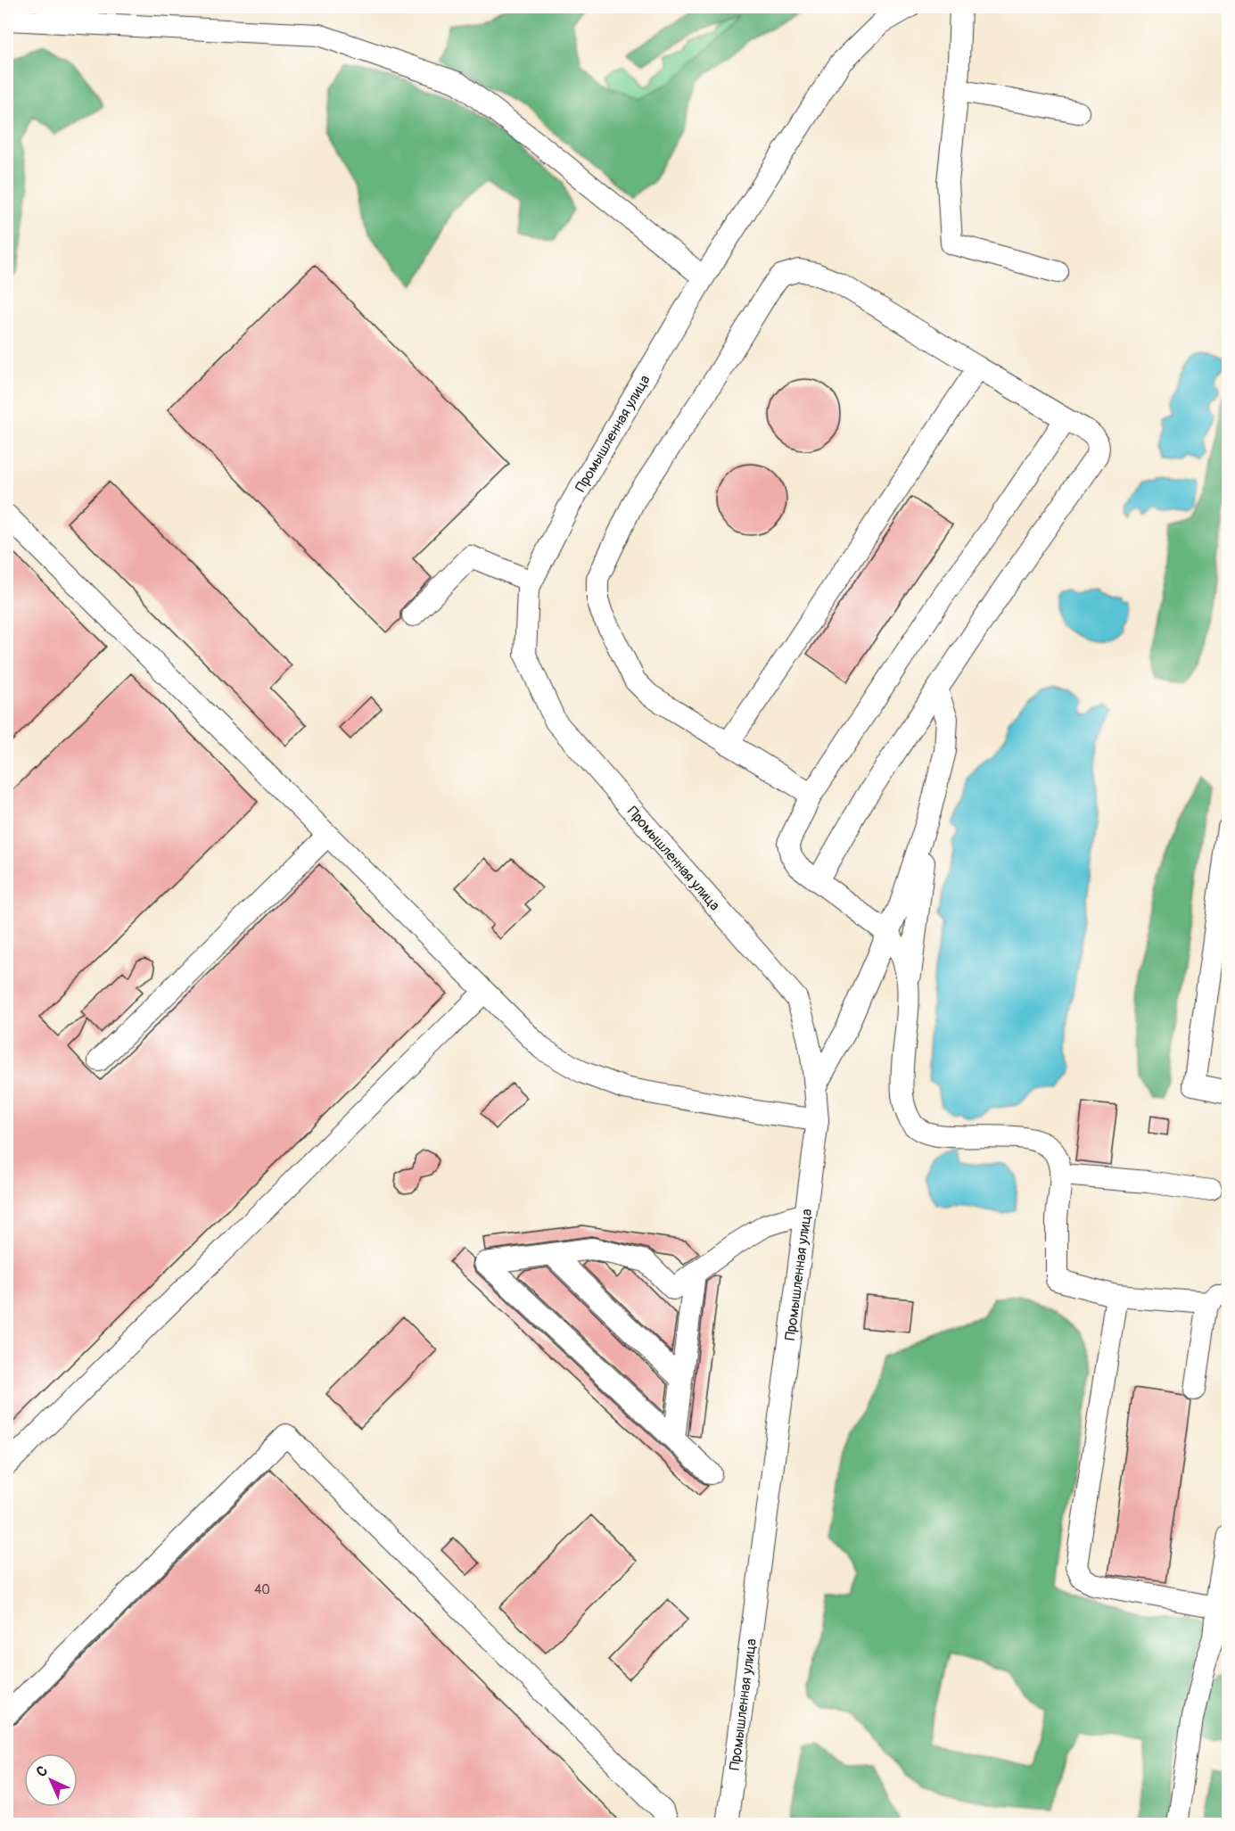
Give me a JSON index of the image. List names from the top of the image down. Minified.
{"streets":{"street":["Промышленная улица"]},"house_numbers":["40"],"north":"top left"}
